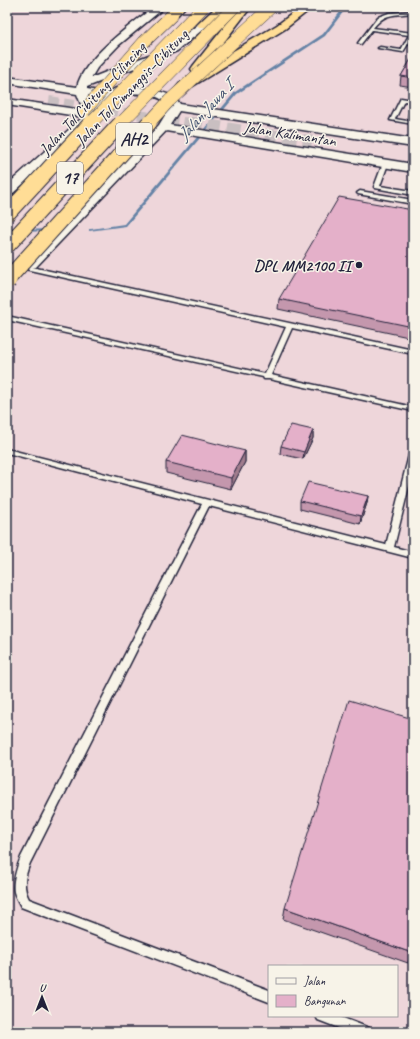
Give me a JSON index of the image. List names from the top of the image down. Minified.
{"streets":{"highway":["Jalan Tol Cimanggis–Cibitung","Jalan Tol Cibitung–Cilincing","AH2","17"],"street":["Jalan Kalimantan"]},"crossings":[["Jalan Kalimantan","AH2"]],"water":["Jalan Jawa I"],"places":["DPL MM2100 II"],"legend":["Jalan","Bangunan"],"north":"top"}
